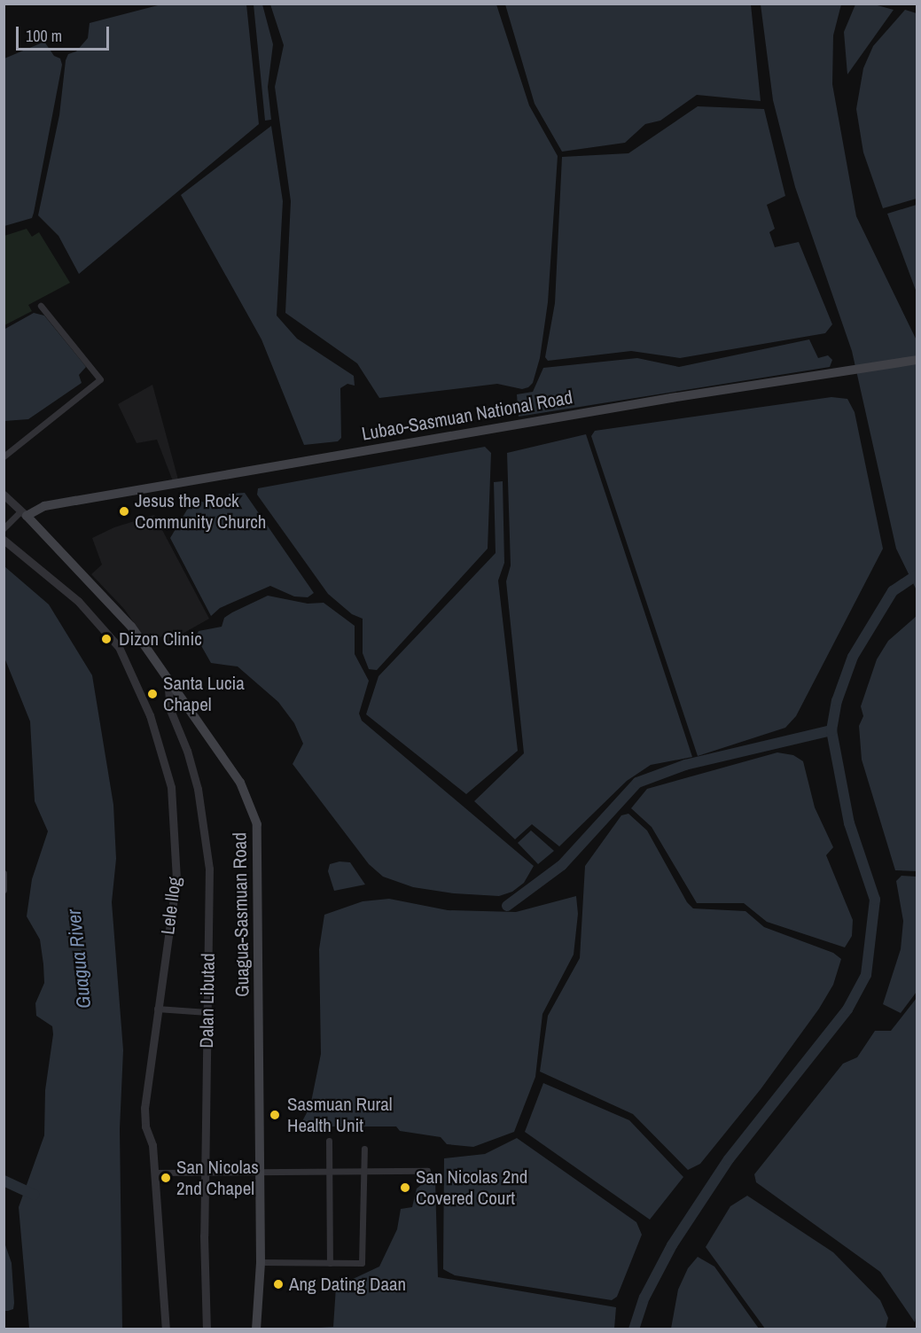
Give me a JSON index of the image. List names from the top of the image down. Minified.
{"streets":{"main road":["Lubao-Sasmuan National Road","Guagua-Sasmuan Road"],"street":["Lele Ilog","Dalan Libutad"]},"crossings":[["Lubao-Sasmuan National Road","Guagua-Sasmuan Road"],["Guagua-Sasmuan Road","Dalan Libutad"]],"water":["Guagua River"],"places":["Jesus the Rock Community Church","Dizon Clinic","Santa Lucia Chapel","Sasmuan Rural Health Unit","San Nicolas 2nd Chapel","San Nicolas 2nd Covered Court","Ang Dating Daan"],"scale_bar":"100 m"}
